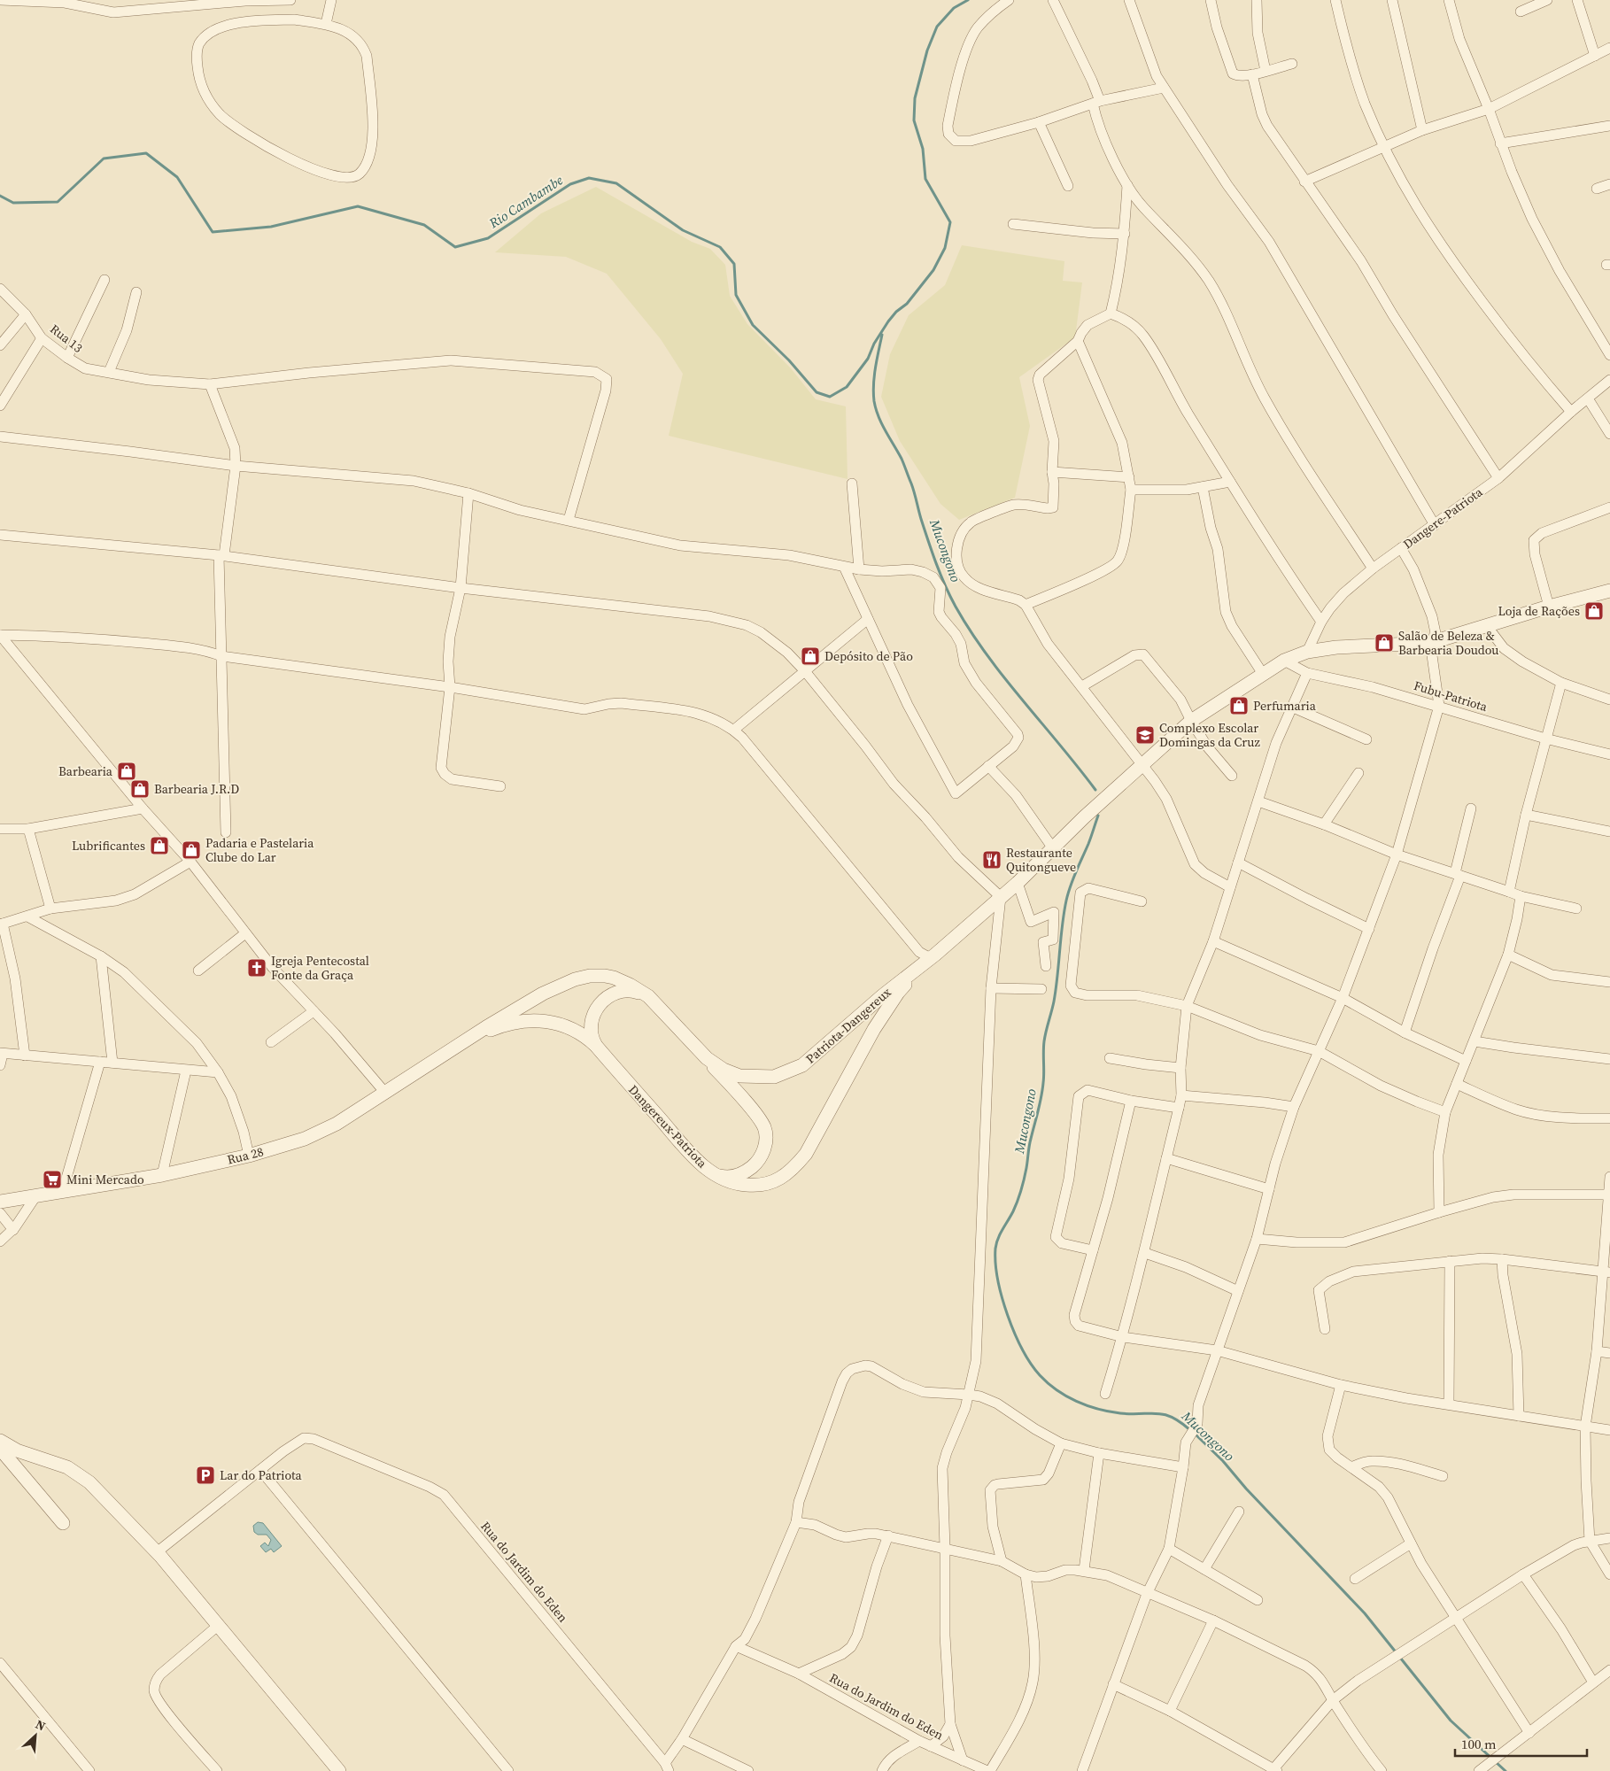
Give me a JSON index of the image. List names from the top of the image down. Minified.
{"streets":{"street":["Rua 13","Dangere-Patriota","Fubu-Patriota","Patriota-Dangereux","Dangereux-Patriota","Rua 28","Rua do Jardim do Eden"]},"crossings":[["Patriota-Dangereux","Dangereux-Patriota"],["Patriota-Dangereux","Rua 28"],["Dangereux-Patriota","Rua 28"]],"water":["Rio Cambambe","Mucongono"],"places":{"shop":["Loja de Rações","Salão de Beleza & Barbearia Doudou","Depósito de Pão","Perfumaria","Barbearia","Barbearia J.R.D","Lubrificantes","Padaria e Pastelaria Clube do Lar"],"school or university":["Complexo Escolar Domingas da Cruz"],"restaurant":["Restaurante Quitongueve"],"church":["Igreja Pentecostal Fonte da Graça"],"supermarket":["Mini Mercado"],"parking":["Lar do Patriota"]},"scale_bar":"100 m","north":"top right"}
